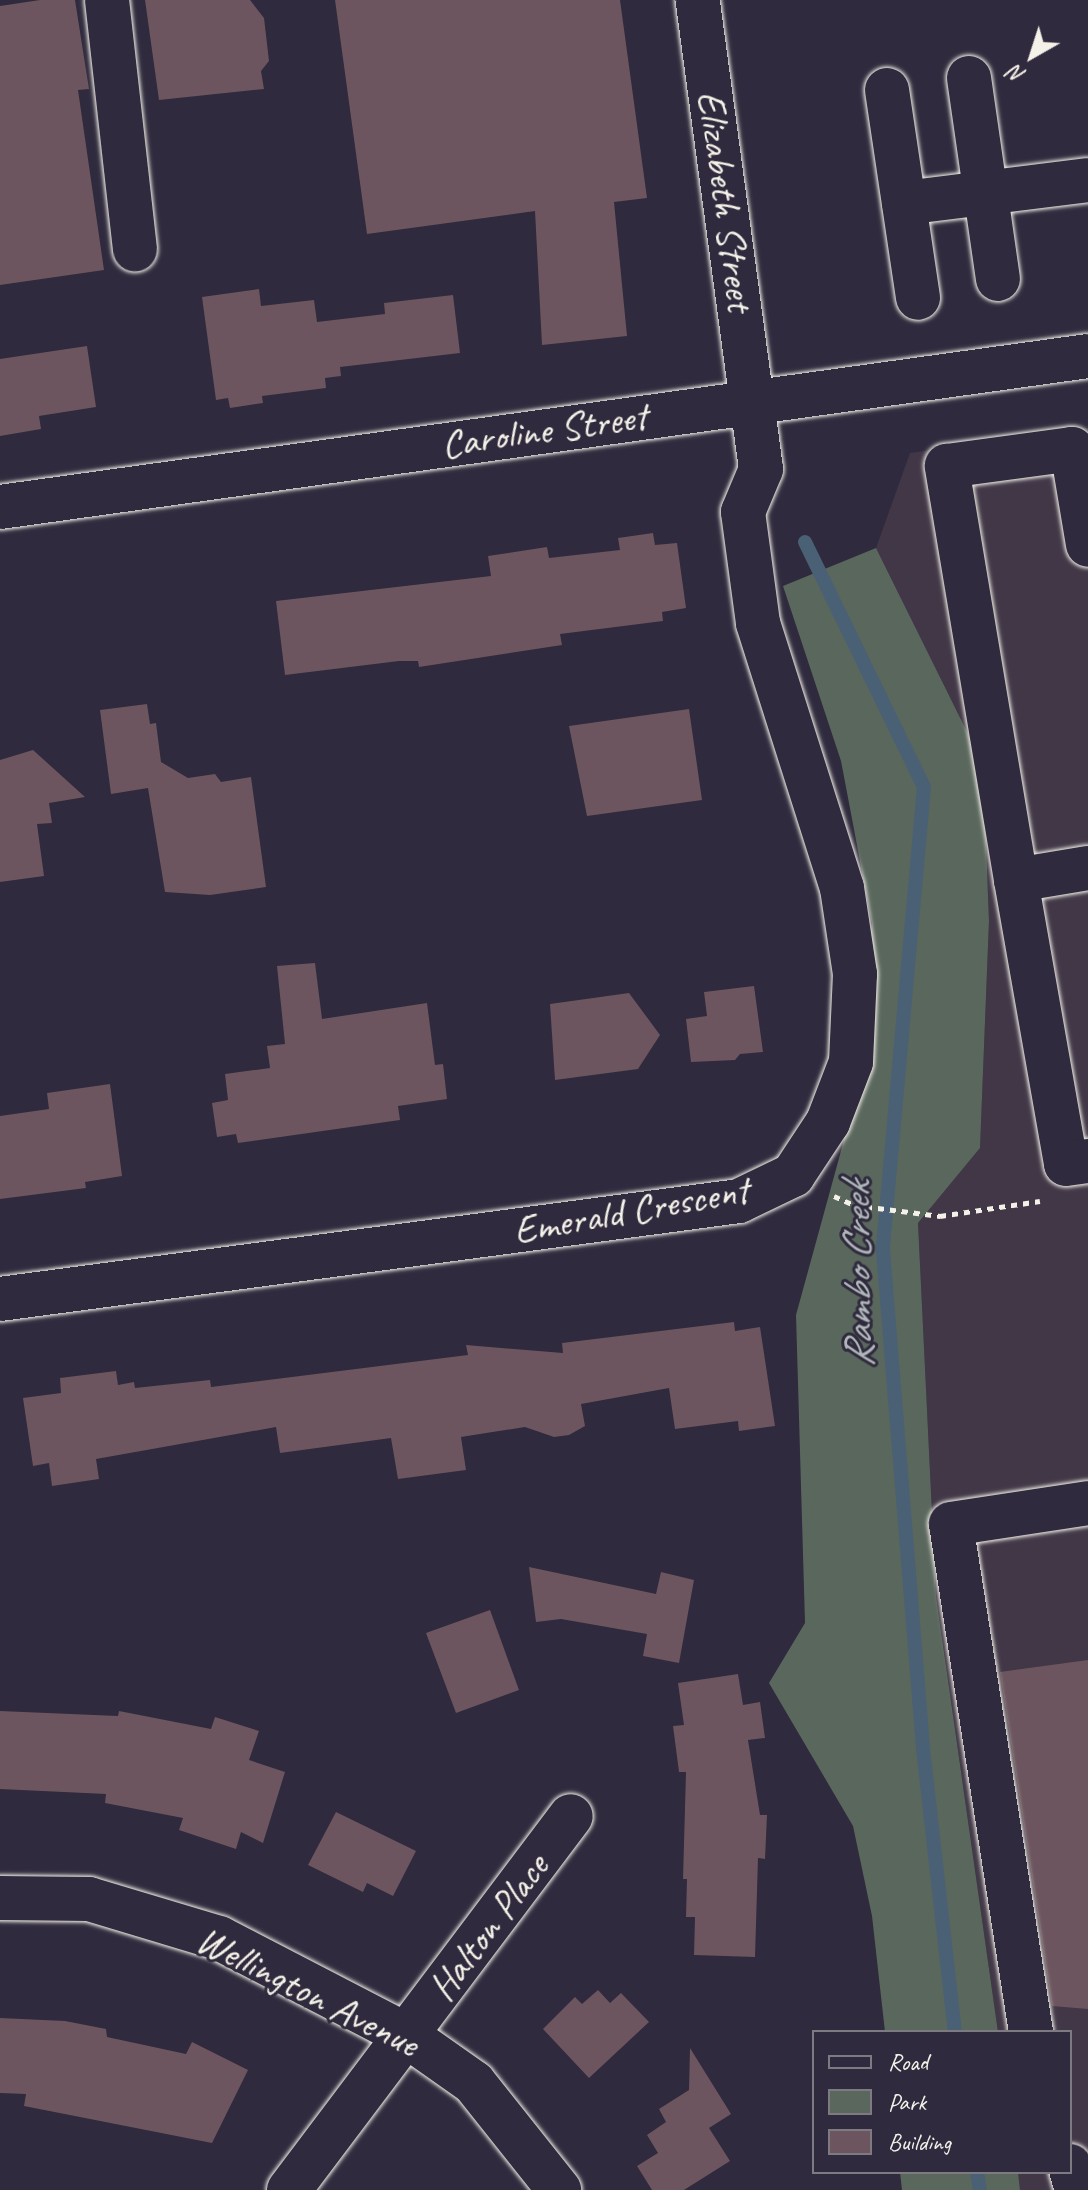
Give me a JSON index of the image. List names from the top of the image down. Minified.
{"streets":{"street":["Elizabeth Street","Caroline Street","Emerald Crescent","Halton Place","Wellington Avenue"]},"crossings":[["Elizabeth Street","Caroline Street"],["Elizabeth Street","Emerald Crescent"],["Caroline Street","Emerald Crescent"],["Halton Place","Wellington Avenue"]],"water":["Rambo Creek"],"legend":["Road","Park","Building"],"north":"bottom left"}
